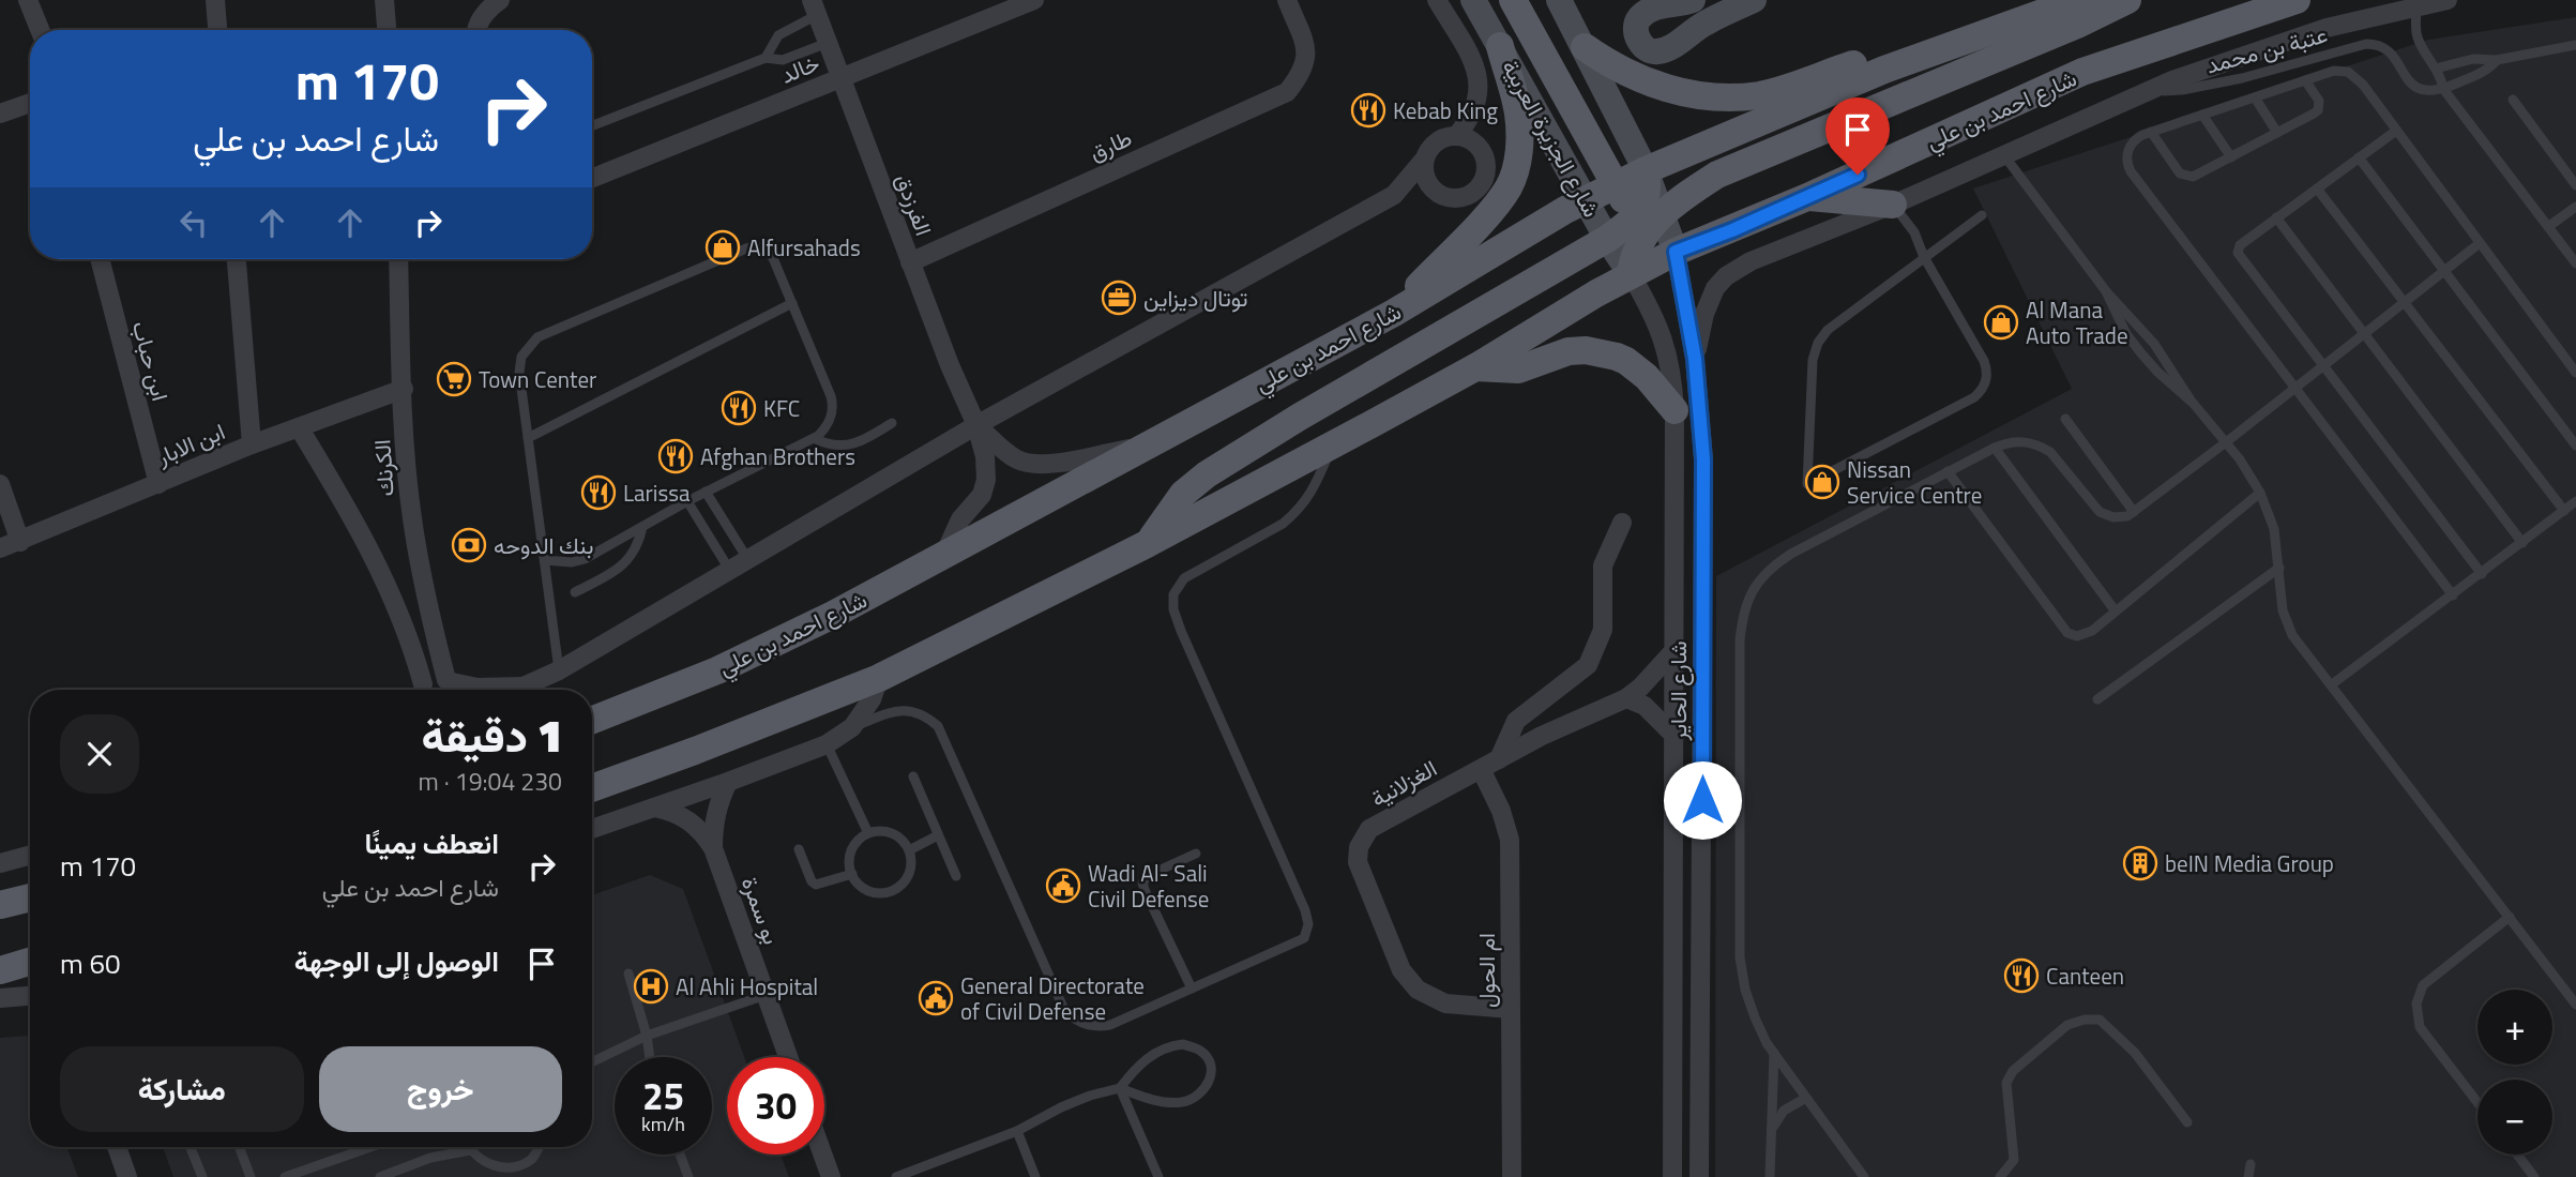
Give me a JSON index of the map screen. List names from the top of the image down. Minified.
{"streets":{"main road":["شارع احمد بن علي","شارع الجزيرة العربية"],"street":["خالد","طارق","الفرزدق","ابن حباب","ابن الابار","الكرنك","شارع الحاير","الغزلانية","بو سمرة","ام الحول"],"lane":["عتبة بن محمد"]},"crossings":[["عتبة بن محمد","شارع احمد بن علي"],["خالد","الفرزدق"],["شارع احمد بن علي","شارع الجزيرة العربية"],["شارع احمد بن علي","الفرزدق"],["شارع احمد بن علي","شارع الحاير"],["شارع الجزيرة العربية","شارع الحاير"],["طارق","الفرزدق"],["ابن حباب","ابن الابار"],["ابن الابار","الكرنك"],["شارع الحاير","الغزلانية"],["الغزلانية","ام الحول"]],"places":{"restaurant":["Kebab King","KFC","Afghan Brothers","Larissa","Canteen"],"shop":["Alfursahads","Al Mana Auto Trade","Nissan Service Centre"],"office":["توتال ديزاين"],"supermarket":["Town Center"],"bank":["بنك الدوحه"],"building":["beIN Media Group"],"public building":["Wadi Al- Sali Civil Defense","General Directorate of Civil Defense"],"hospital":["Al Ahli Hospital"]},"page":{"turn":["170 m","شارع احمد بن علي"],"heading":["1 دقيقة","230 m · 19:04"],"list":[{"name":"انعطف يمينًا","note":"شارع احمد بن علي","value":"170 m"},{"name":"الوصول إلى الوجهة","value":"60 m"}],"map_buttons":["+","−"],"buttons":["خروج","مشاركة"],"speed":"25 km/h","limit":"30"}}
